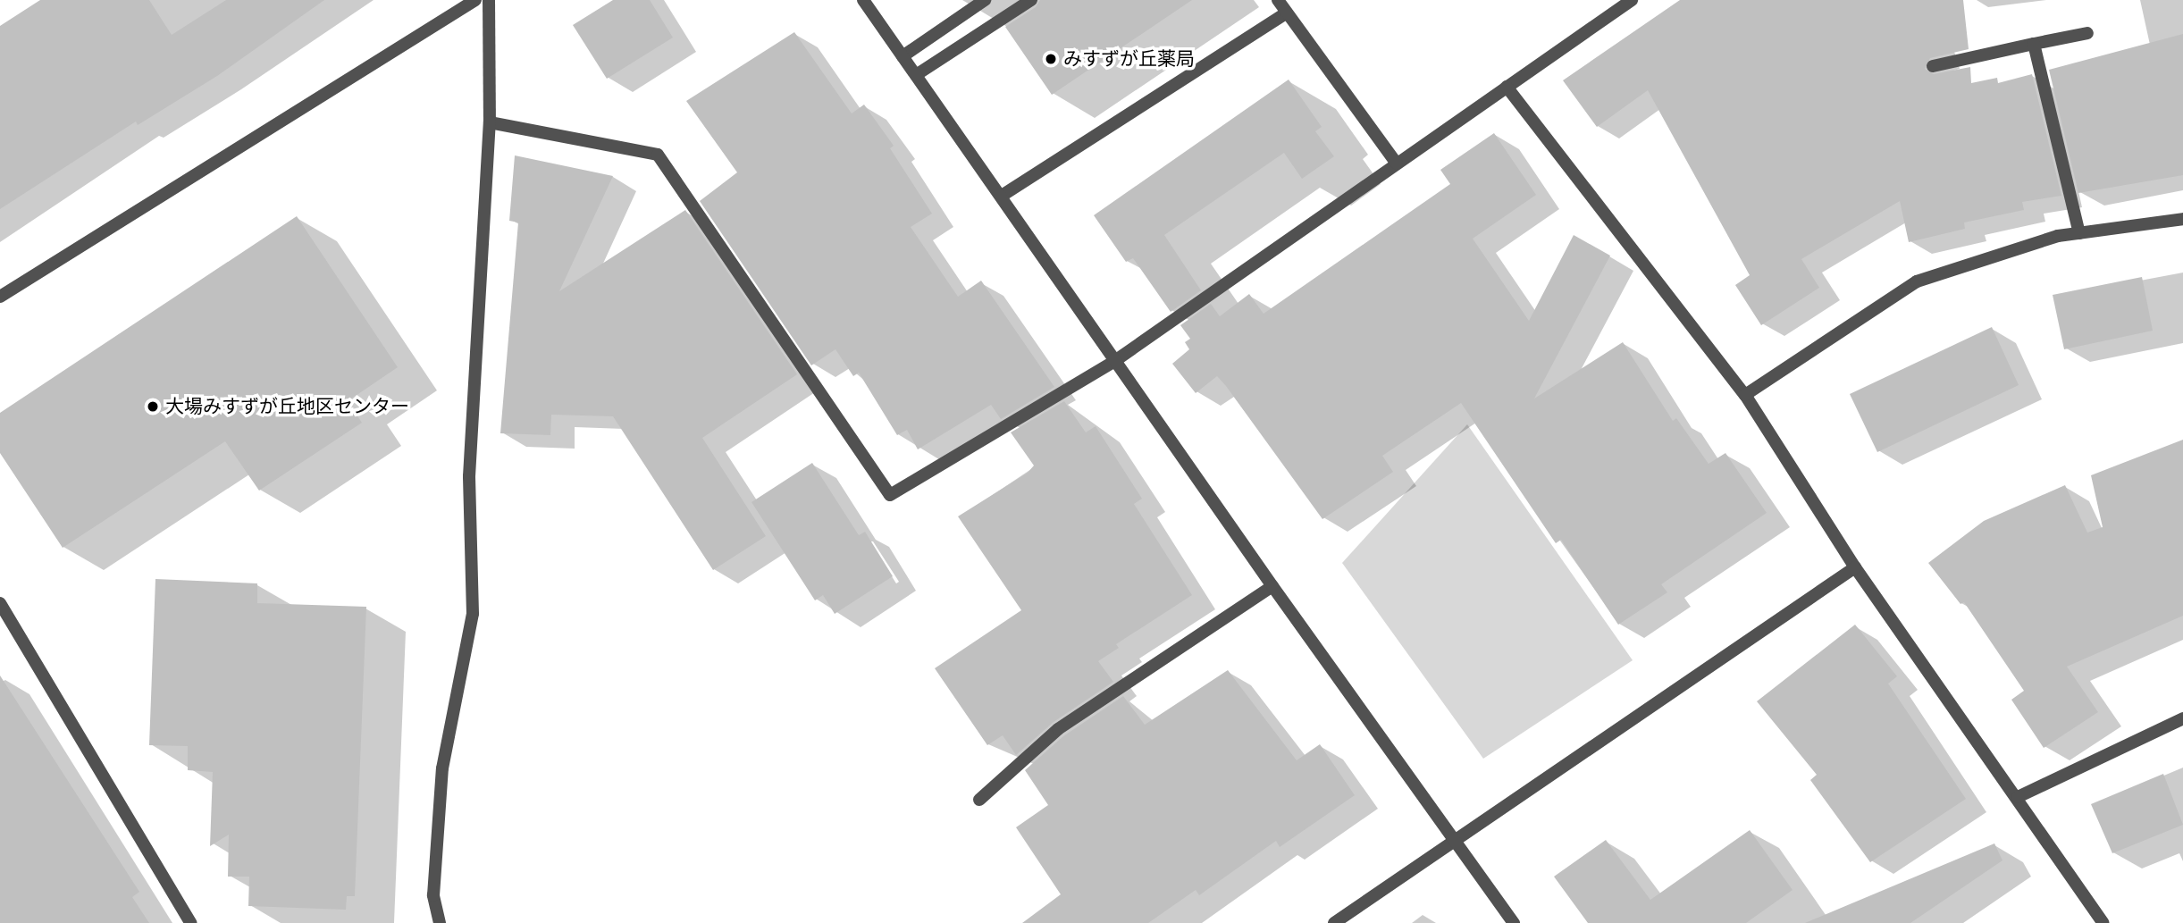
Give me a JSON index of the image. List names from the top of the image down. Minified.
{"places":["みすずが丘薬局","大場みすずが丘地区センター"]}
